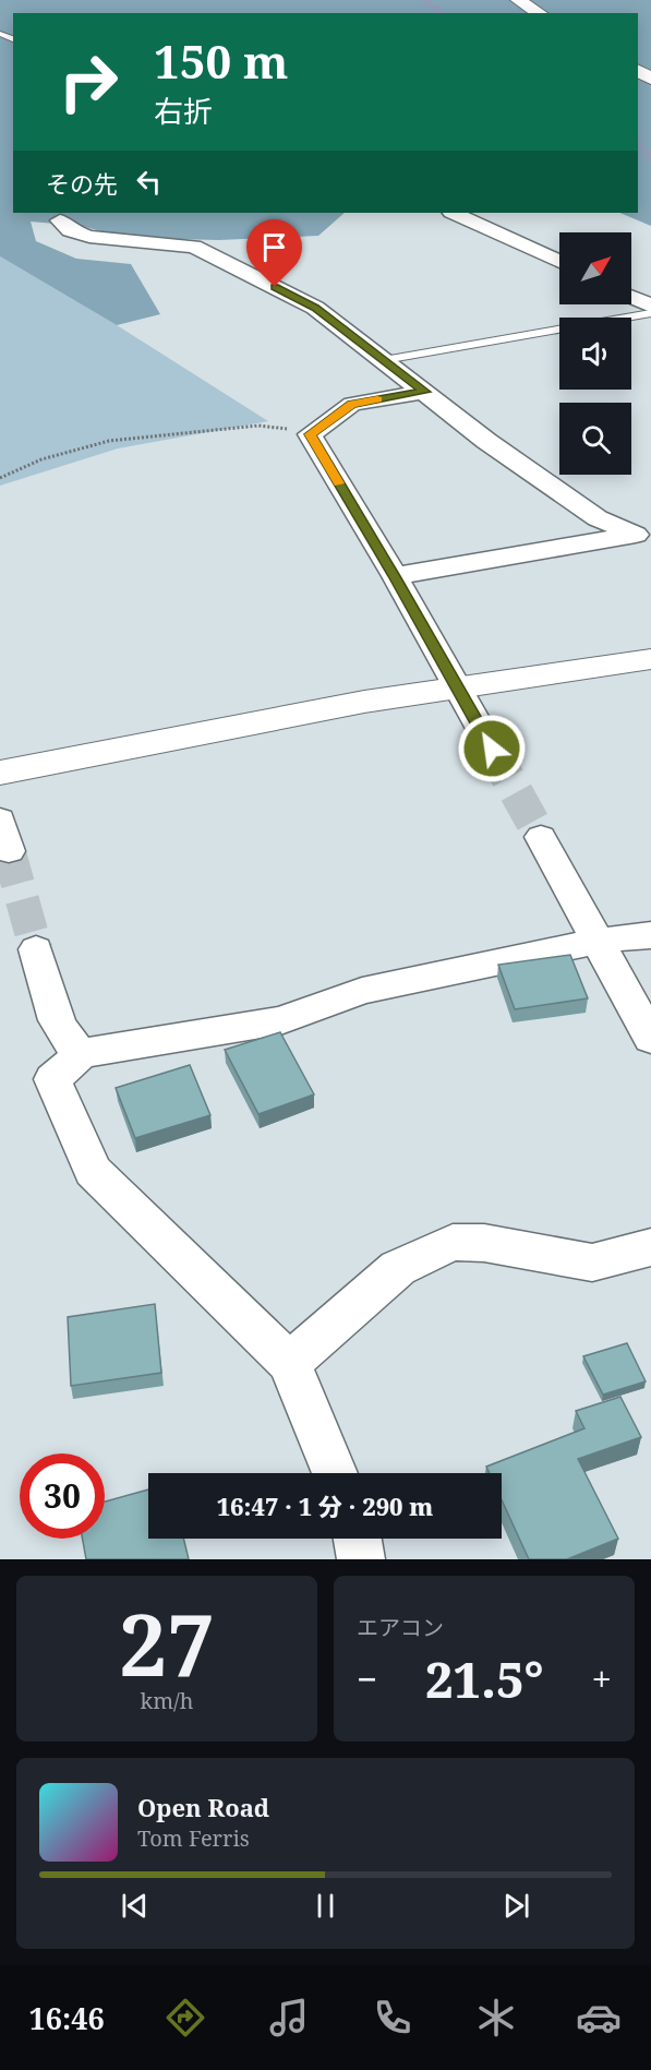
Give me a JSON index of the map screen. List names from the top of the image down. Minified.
{"north":"top right","page":{"turn":["150 m","右折"],"then":"その先","limit":"30","trip":"16:47 · 1 分 · 290 m","tile":[["27","km/h"],"エアコン"],"heat":["−","21.5°","+"],"song":["Open Road","Tom Ferris"],"tabs":"16:46"}}
